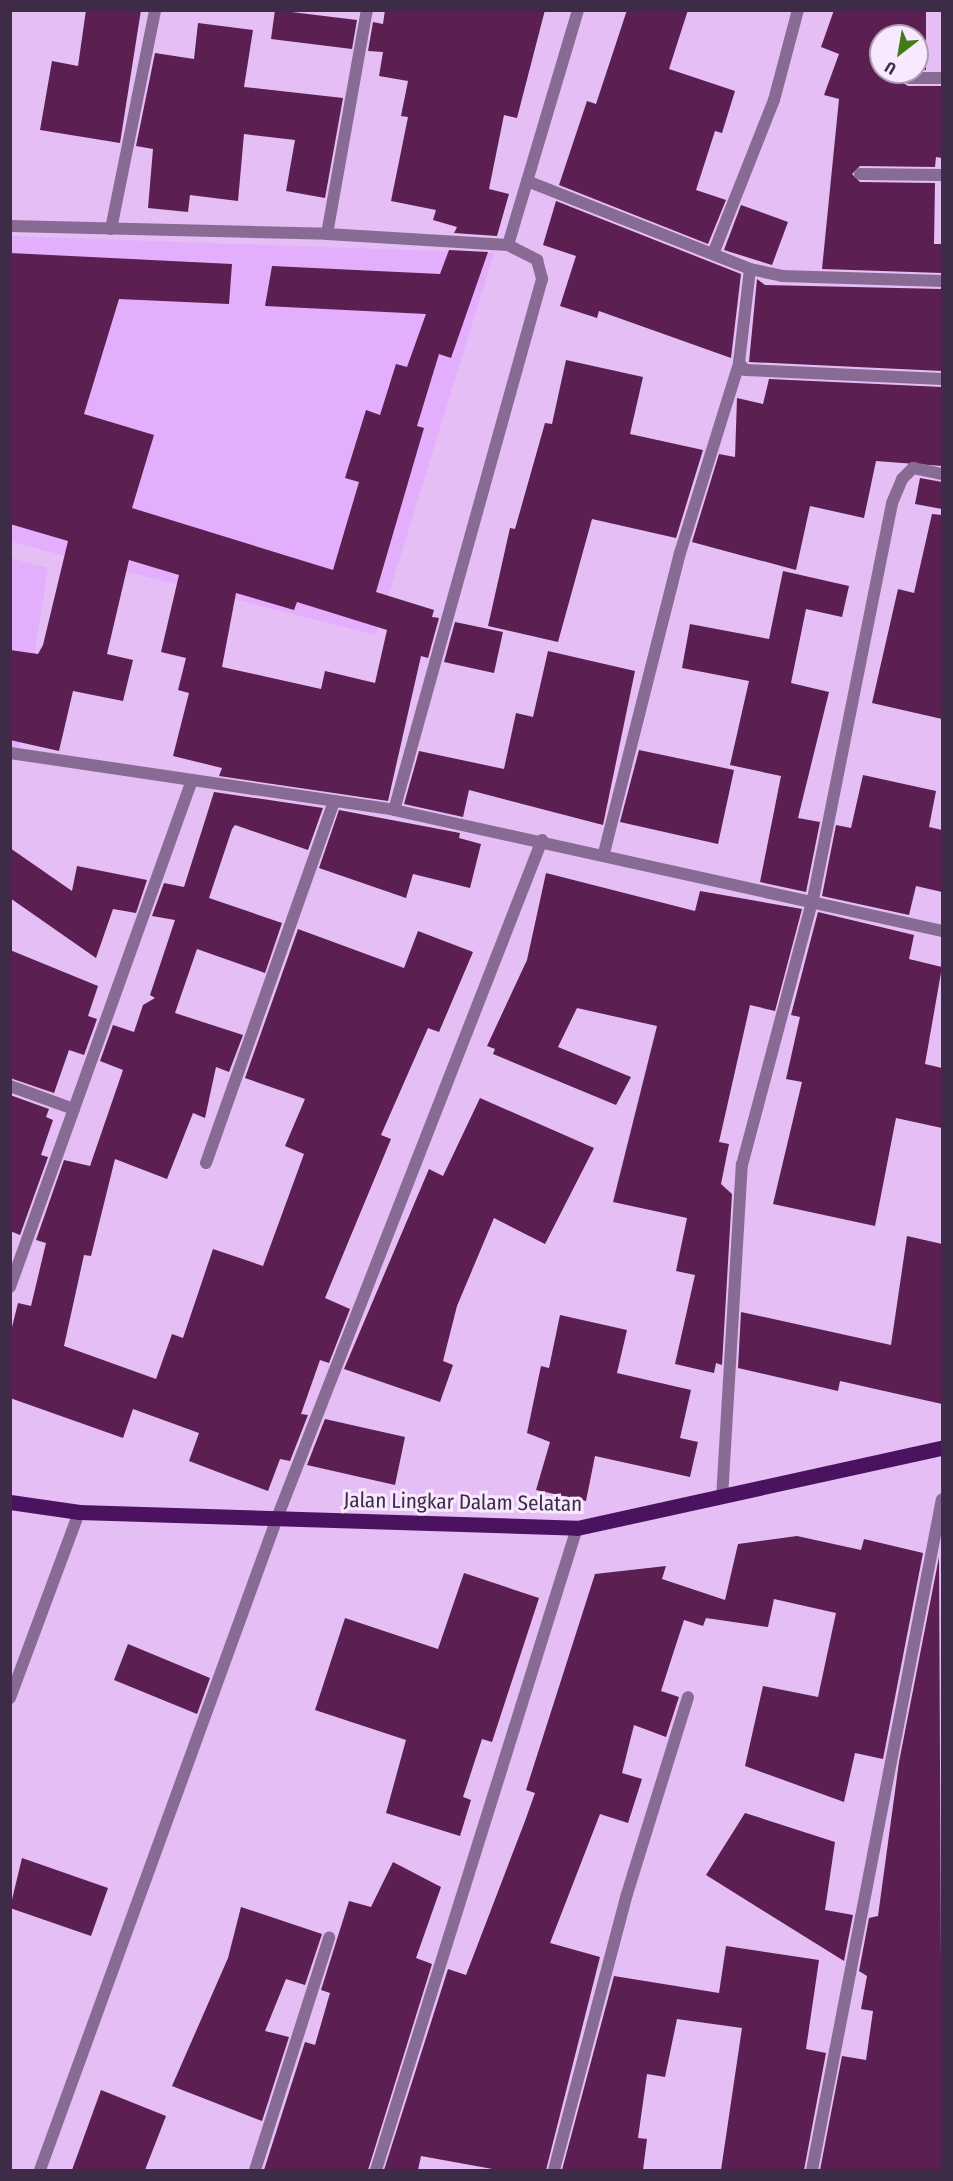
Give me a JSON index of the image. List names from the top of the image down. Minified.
{"streets":{"main road":["Jalan Lingkar Dalam Selatan"]},"north":"bottom left"}
